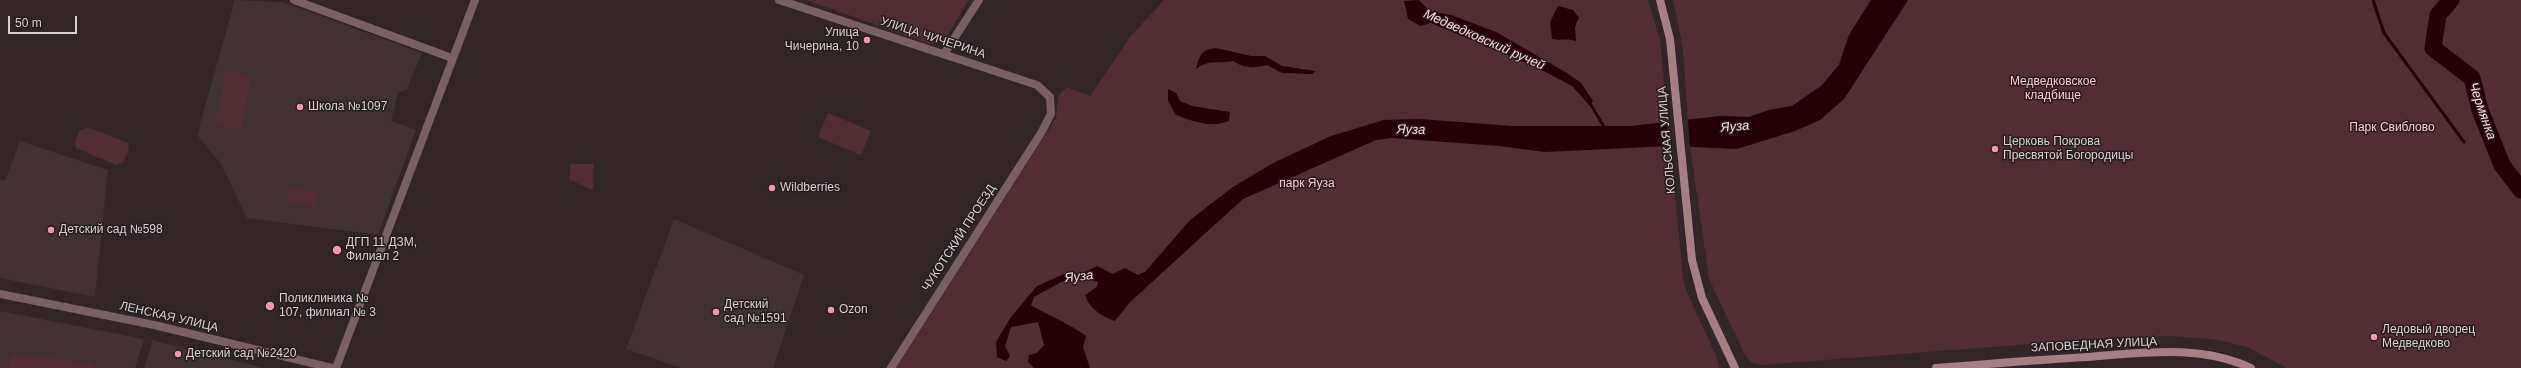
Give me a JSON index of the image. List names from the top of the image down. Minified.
{"streets":{"main road":["КОЛЬСКАЯ УЛИЦА","ЗАПОВЕДНАЯ УЛИЦА"],"street":["УЛИЦА ЧИЧЕРИНА","ЧУКОТСКИЙ ПРОЕЗД","ЛЕНСКАЯ УЛИЦА"]},"crossings":[["УЛИЦА ЧИЧЕРИНА","ЧУКОТСКИЙ ПРОЕЗД"]],"water":["Медведковский ручей","Чермянка","Яуза"],"parks":["Медведковское кладбище","Парк Свиблово","парк Яуза"],"places":["Улица Чичерина, 10","Школа №1097","Церковь Покрова Пресвятой Богородицы","Wildberries","Детский сад №598","ДГП 11 ДЗМ, Филиал 2","Поликлиника № 107, филиал № 3","Ozon","Детский сад №1591","Ледовый дворец Медведково","Детский сад №2420"],"scale_bar":"50 m"}
